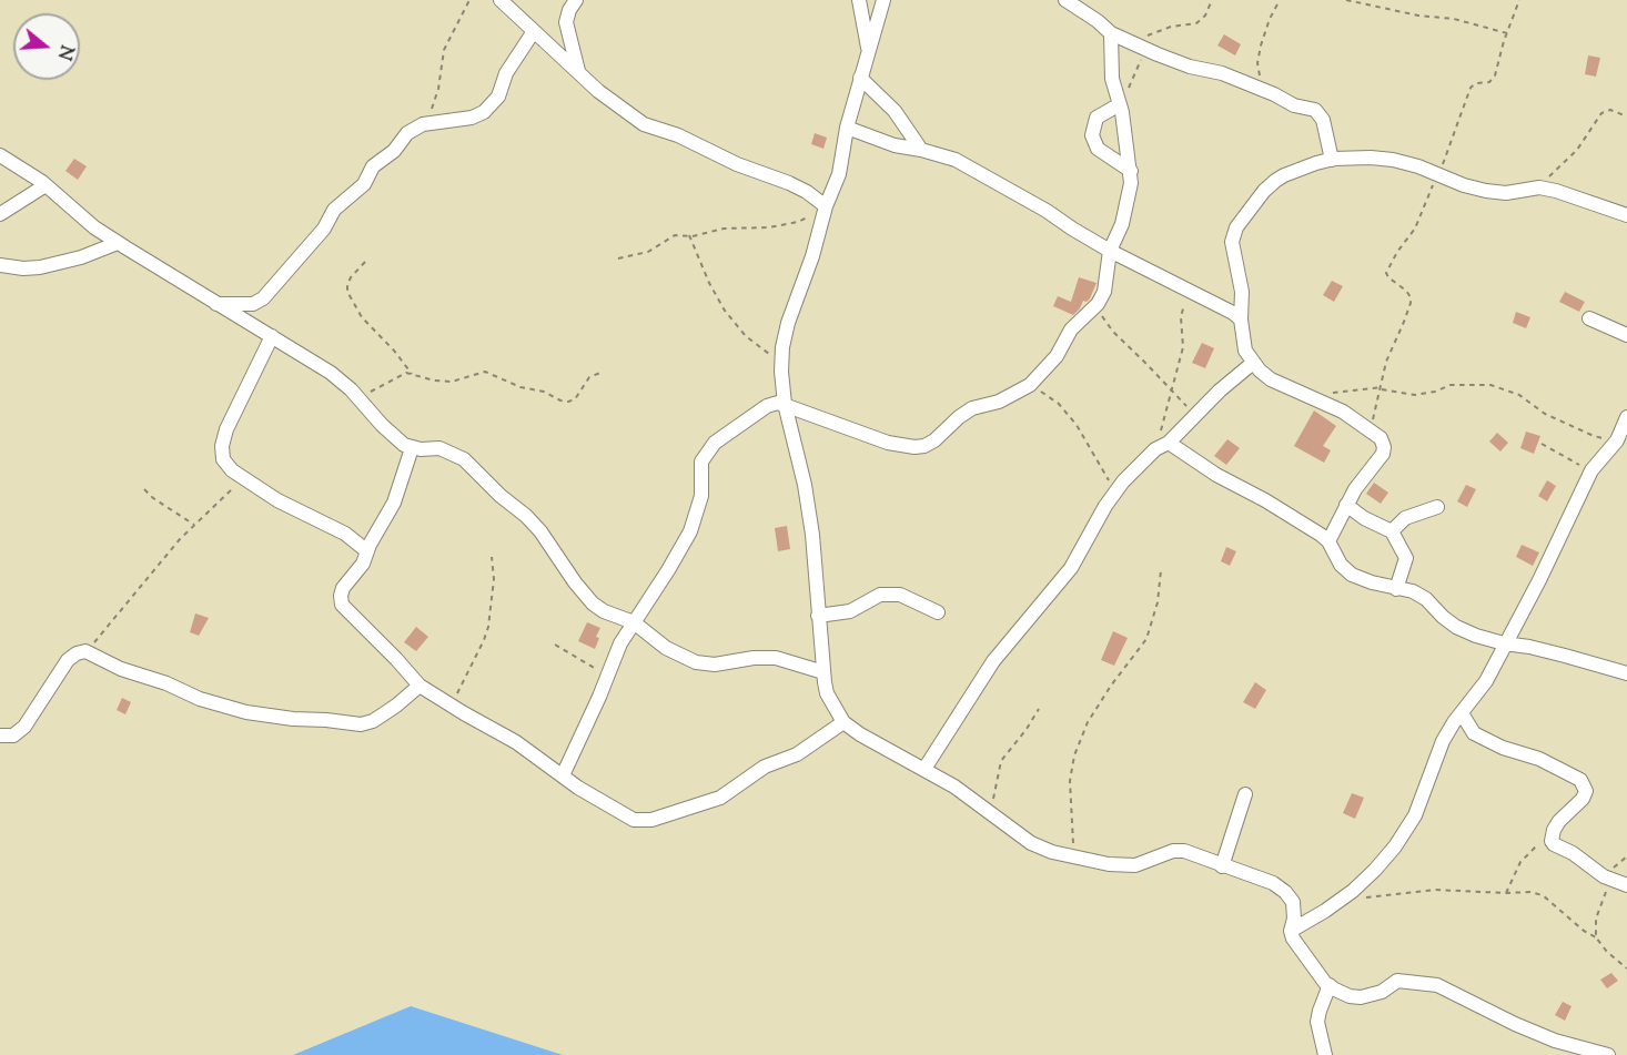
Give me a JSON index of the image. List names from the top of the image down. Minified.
{"north":"right"}
